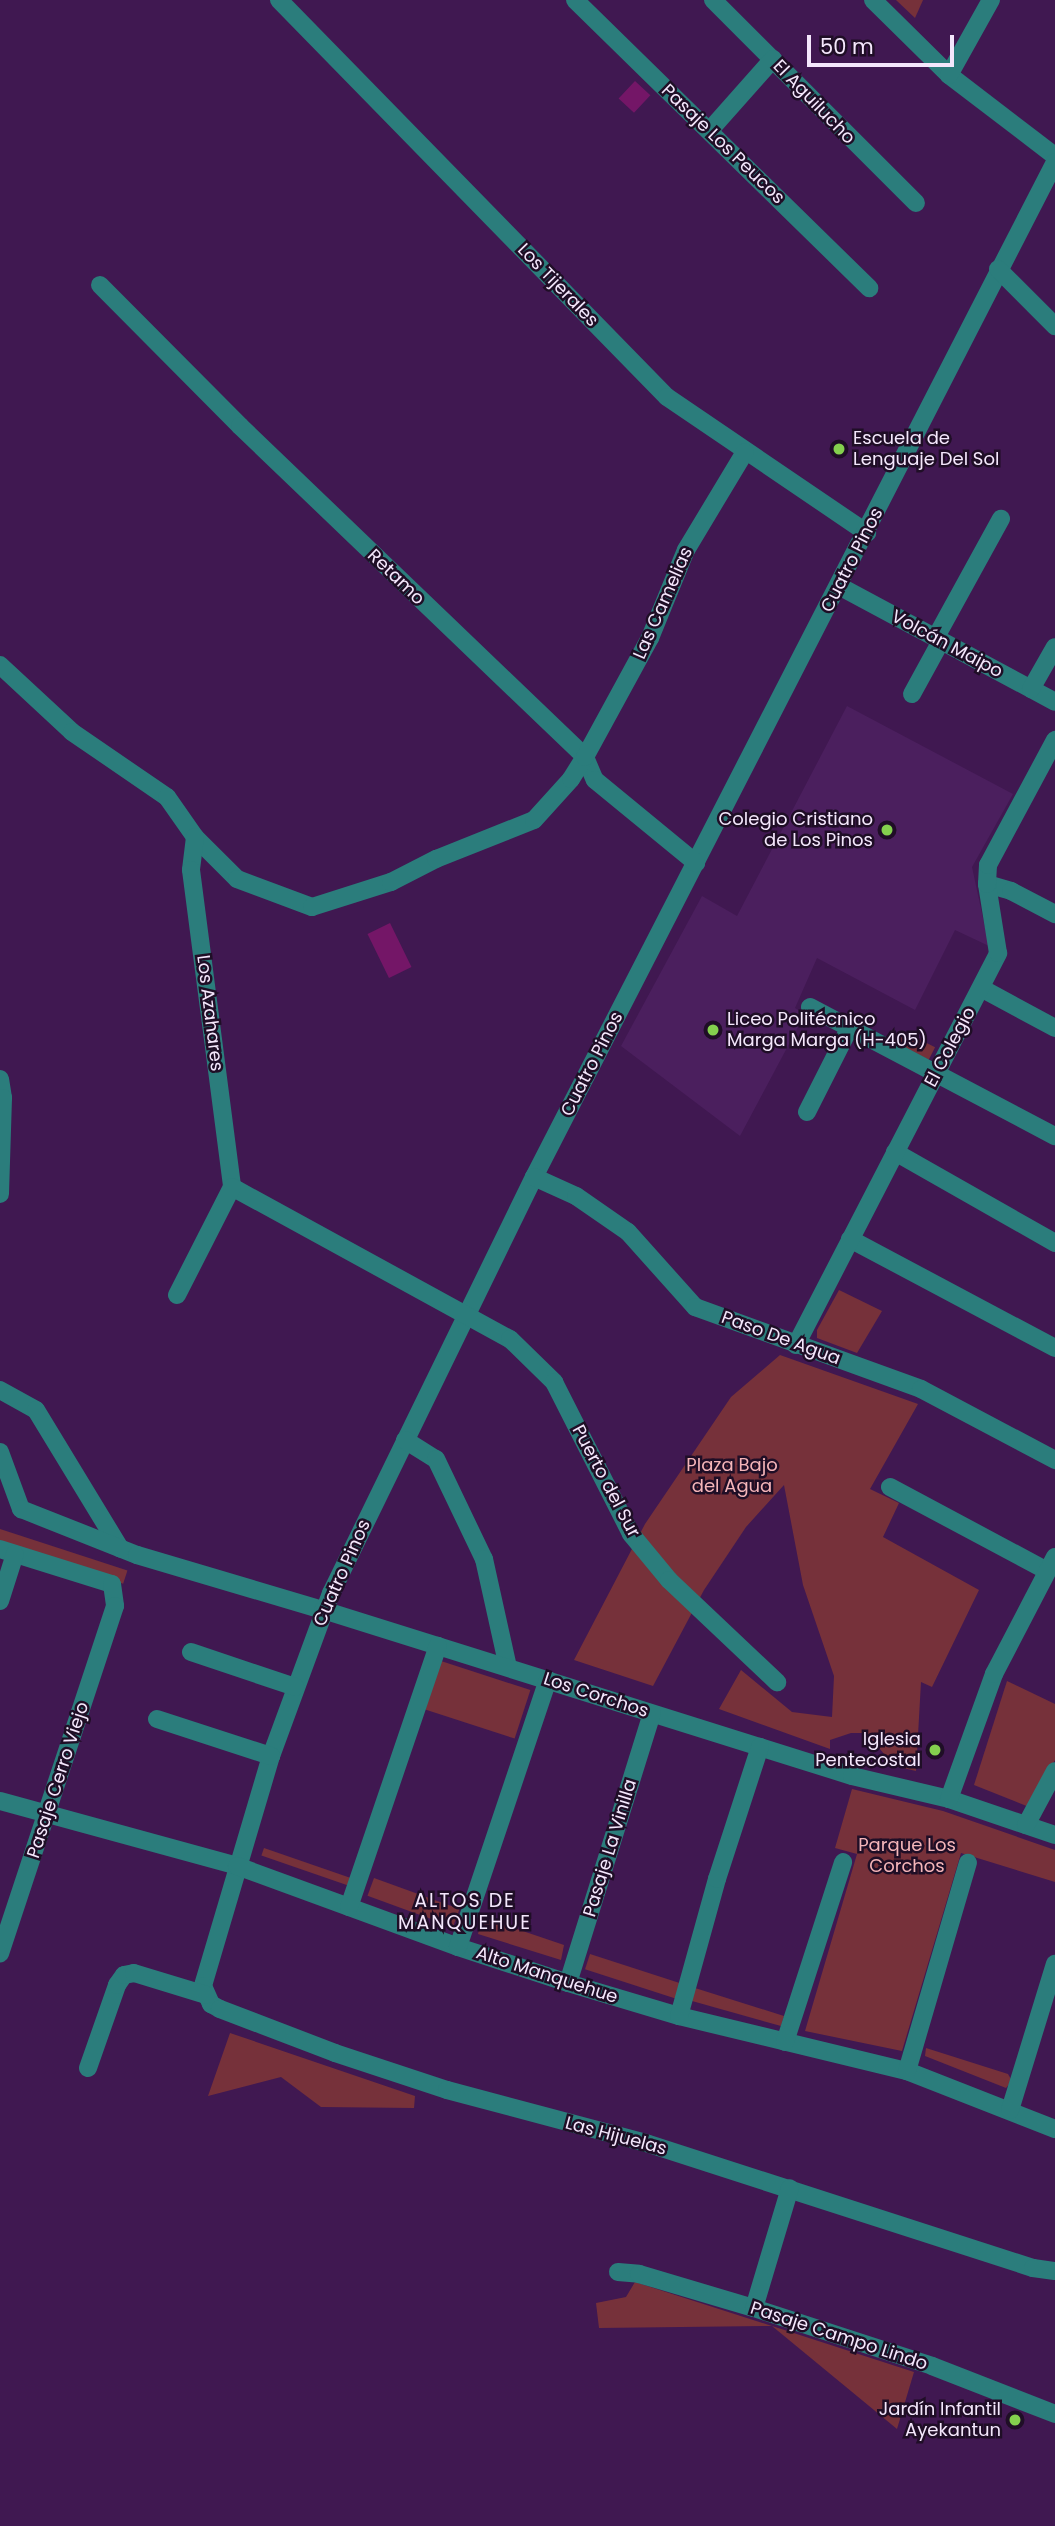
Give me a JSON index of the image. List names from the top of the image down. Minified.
{"streets":{"street":["El Aguilucho","Pasaje Los Peucos","Los Tijerales","Cuatro Pinos","Retamo","Las Camelias","Volcán Maipo","Los Azahares","El Colegio","Paso De Agua","Puerto del Sur","Los Corchos","Pasaje Cerro Viejo","Pasaje La Vinilla","Alto Manquehue","Las Hijuelas","Pasaje Campo Lindo"]},"crossings":[["Los Tijerales","Cuatro Pinos"],["Los Tijerales","Las Camelias"],["Cuatro Pinos","Retamo"],["Cuatro Pinos","Volcán Maipo"],["Cuatro Pinos","Paso De Agua"],["Cuatro Pinos","Puerto del Sur"],["Cuatro Pinos","Los Corchos"],["Cuatro Pinos","Alto Manquehue"],["Cuatro Pinos","Las Hijuelas"],["Retamo","Las Camelias"],["Las Camelias","Los Azahares"],["El Colegio","Paso De Agua"],["Los Corchos","Pasaje La Vinilla"],["Pasaje Cerro Viejo","Alto Manquehue"],["Pasaje La Vinilla","Alto Manquehue"]],"districts":["ALTOS DE MANQUEHUE"],"parks":["Plaza Bajo del Agua","Parque Los Corchos"],"places":["Escuela de Lenguaje Del Sol","Colegio Cristiano de Los Pinos","Liceo Politécnico Marga Marga (H-405)","Iglesia Pentecostal","Jardín Infantil Ayekantun"],"scale_bar":"50 m"}
